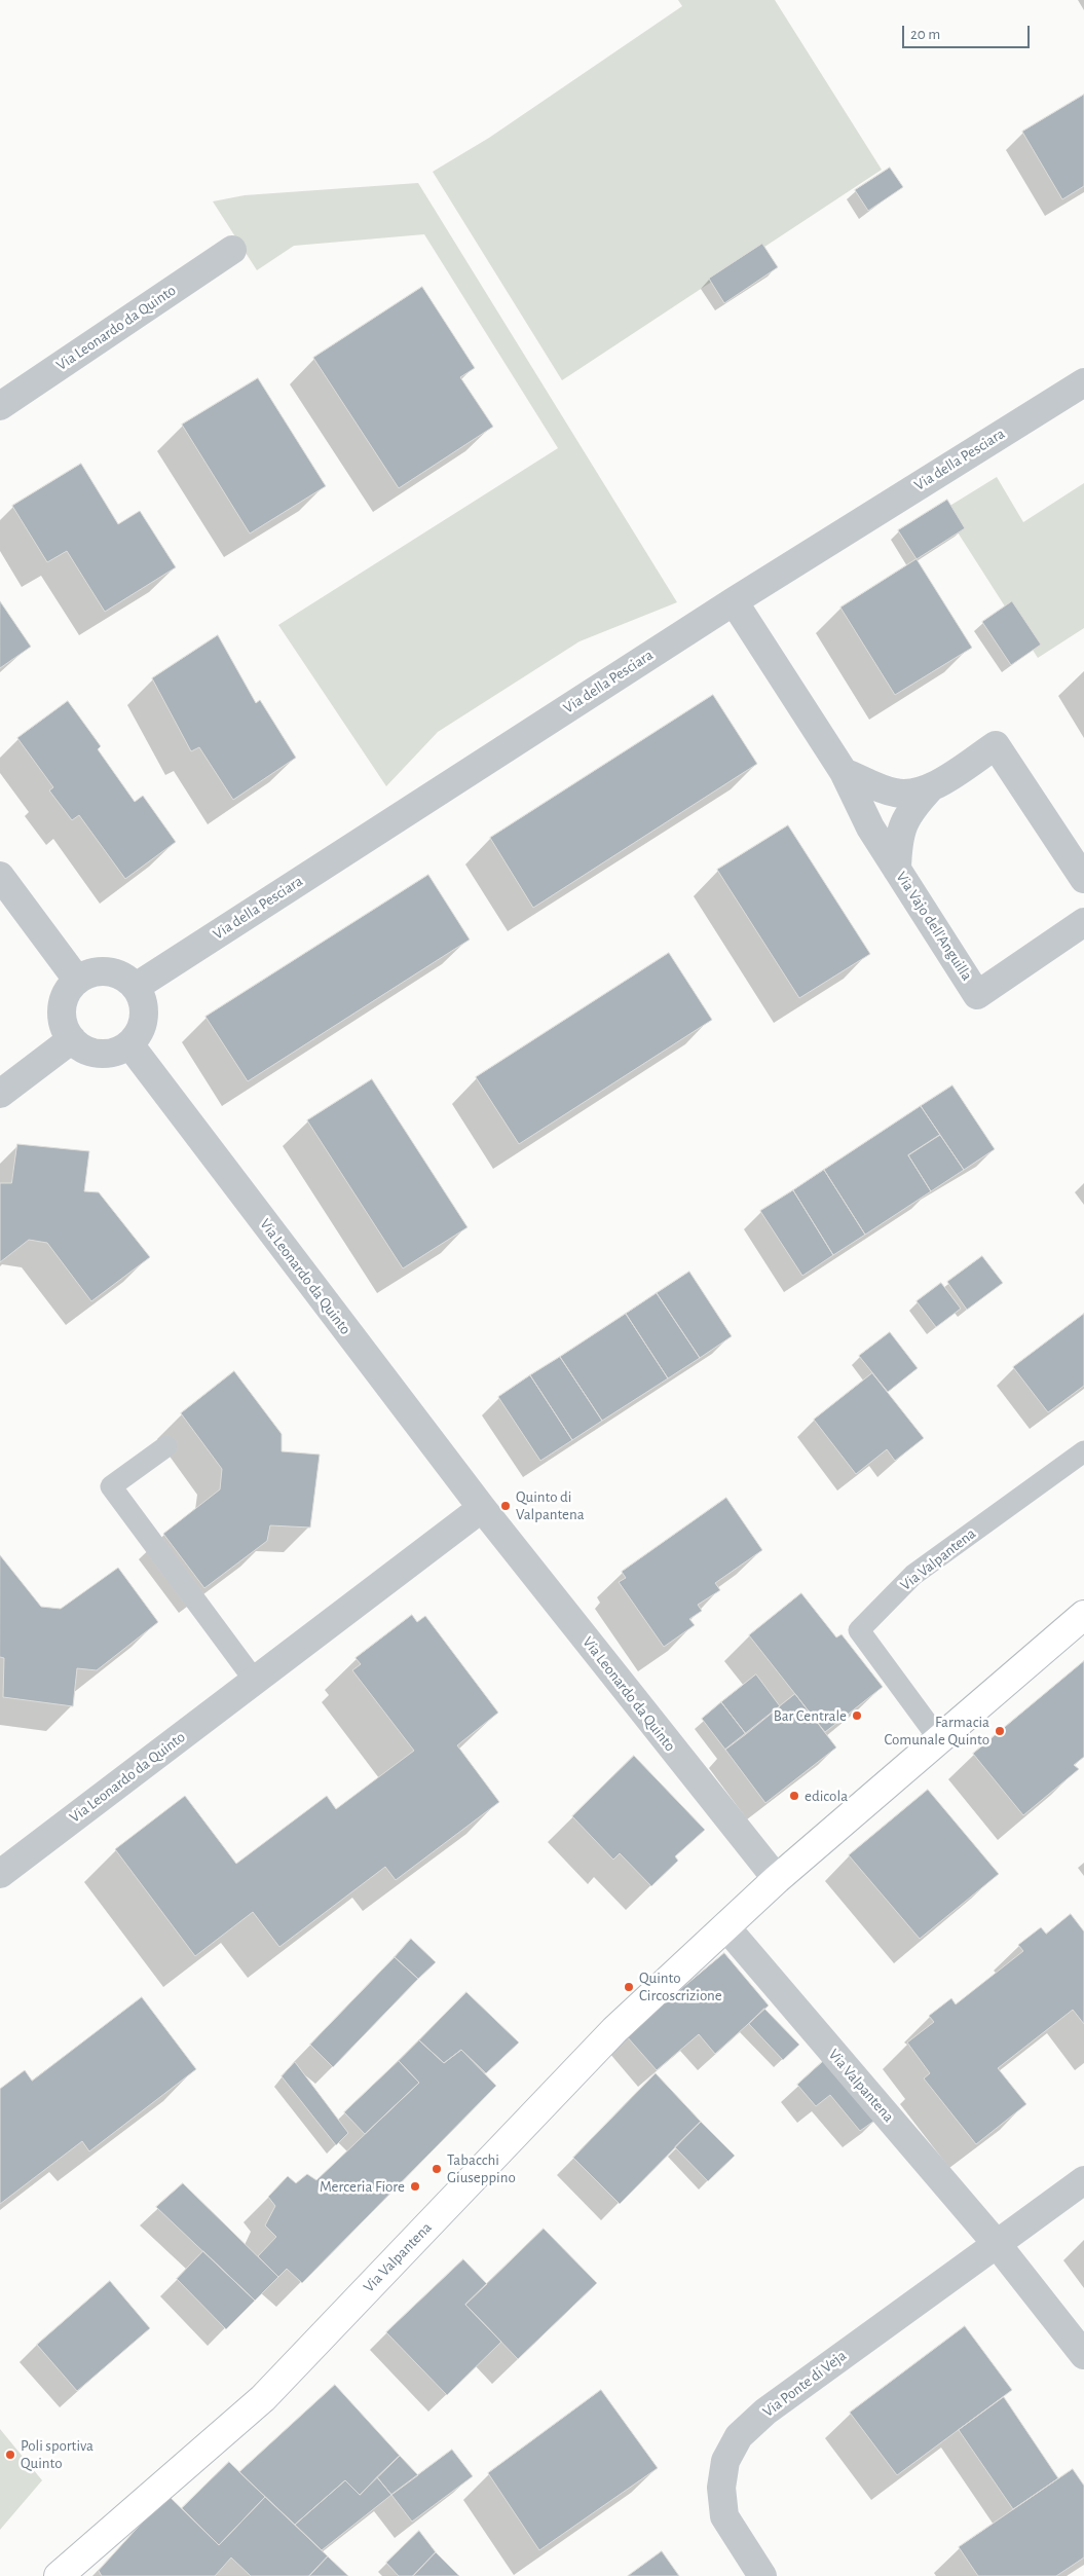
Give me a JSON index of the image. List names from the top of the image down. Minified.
{"streets":{"street":["Via Leonardo da Quinto","Via della Pesciara","Via Vajo dell'Anguilla","Via Valpantena","Via Ponte di Veja"]},"crossings":[["Via Leonardo da Quinto","Via della Pesciara"],["Via Leonardo da Quinto","Via Valpantena"],["Via della Pesciara","Via Vajo dell'Anguilla"],["Via Valpantena","Via Ponte di Veja"]],"places":["Quinto di Valpantena","Bar Centrale","Farmacia Comunale Quinto","edicola","Quinto Circoscrizione","Tabacchi Giuseppino","Merceria Fiore","Poli sportiva Quinto"],"scale_bar":"20 m"}
